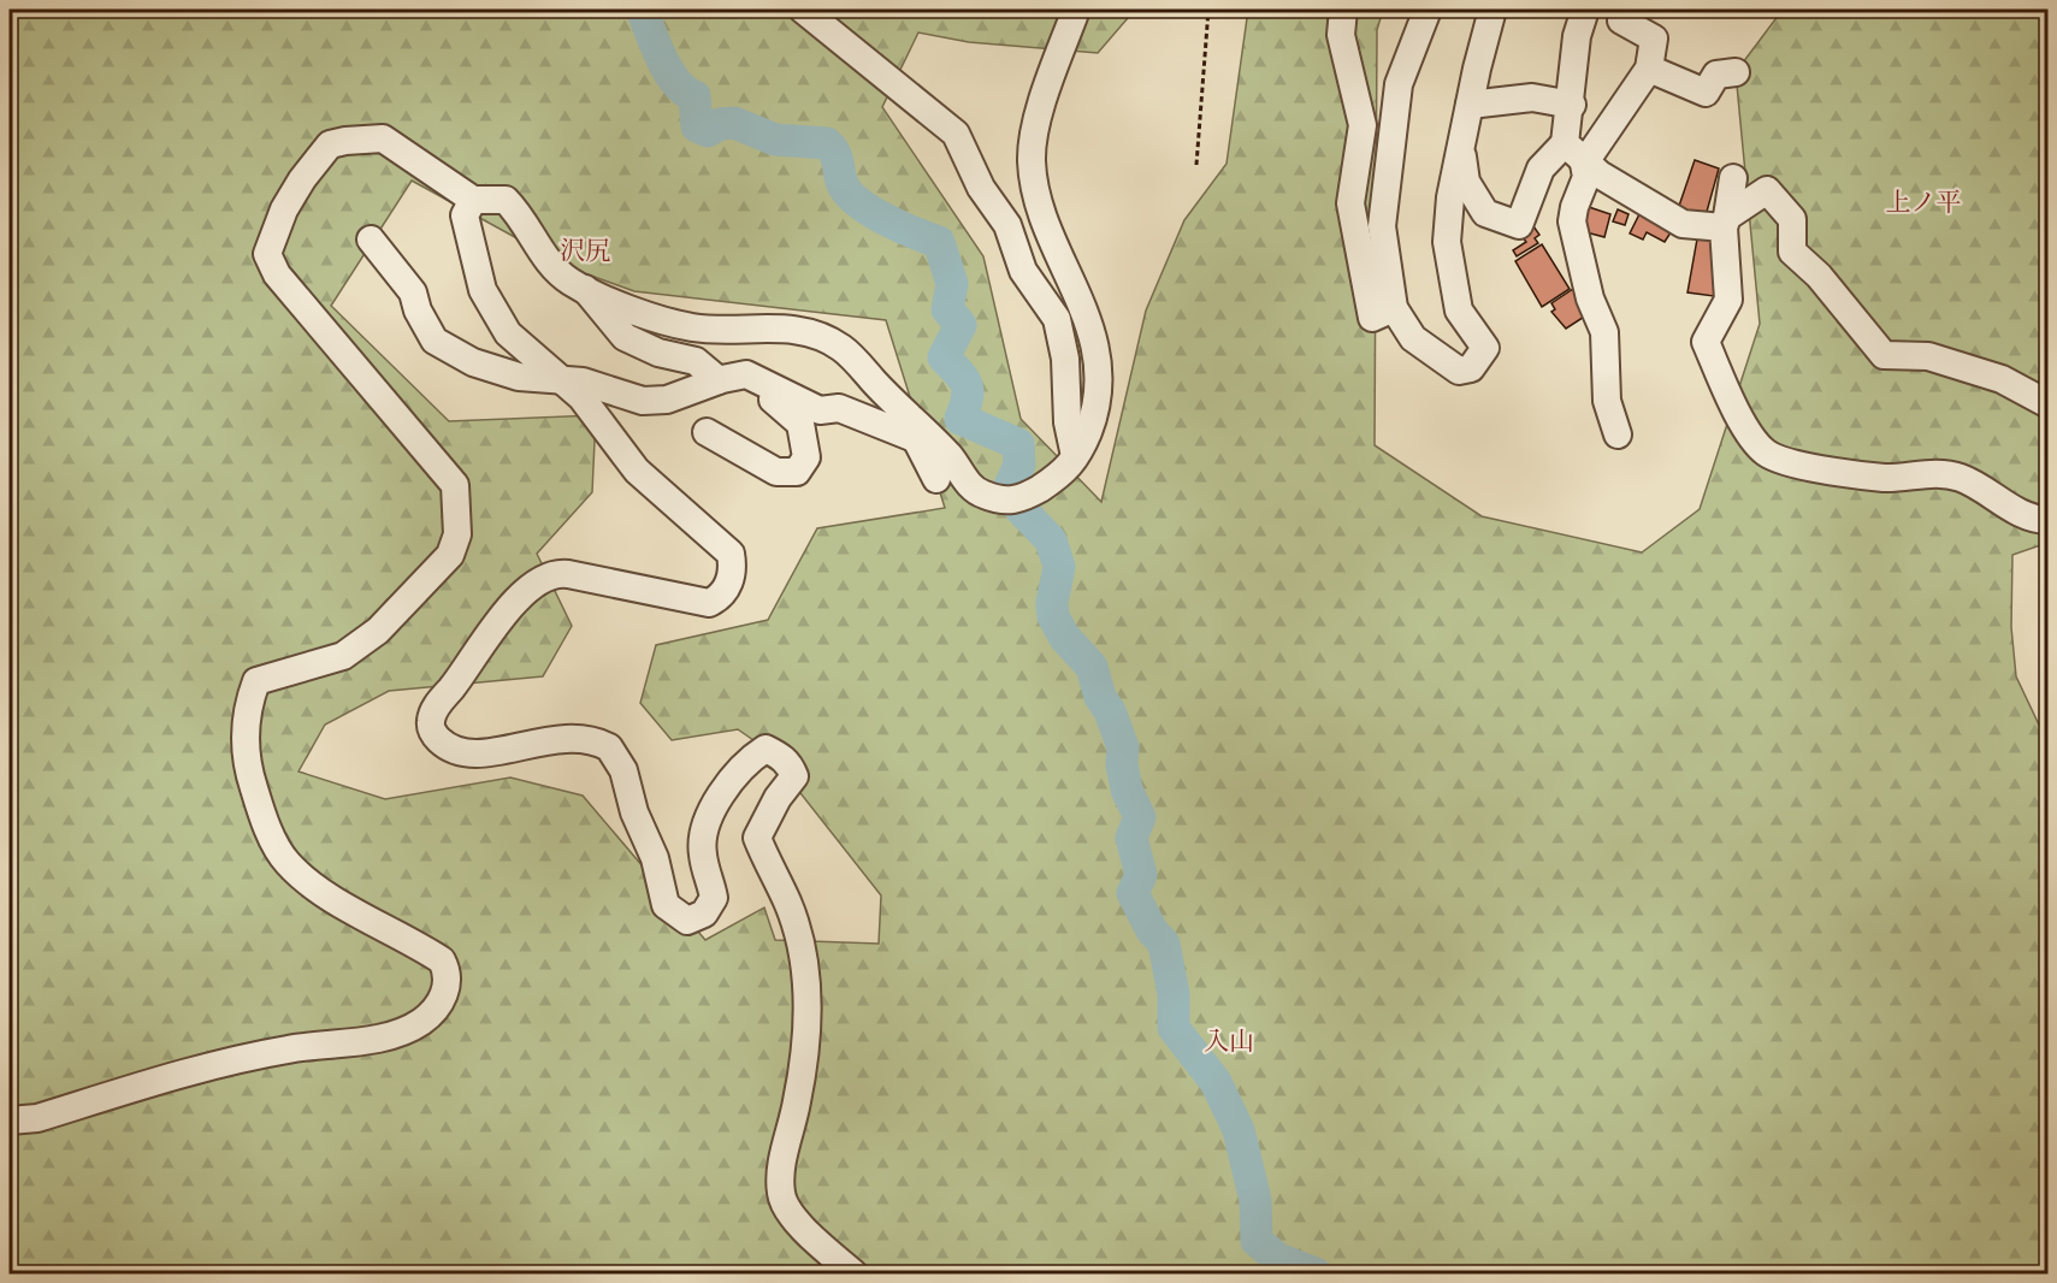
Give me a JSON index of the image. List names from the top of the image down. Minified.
{"districts":["上ノ平","沢尻","入山"]}
